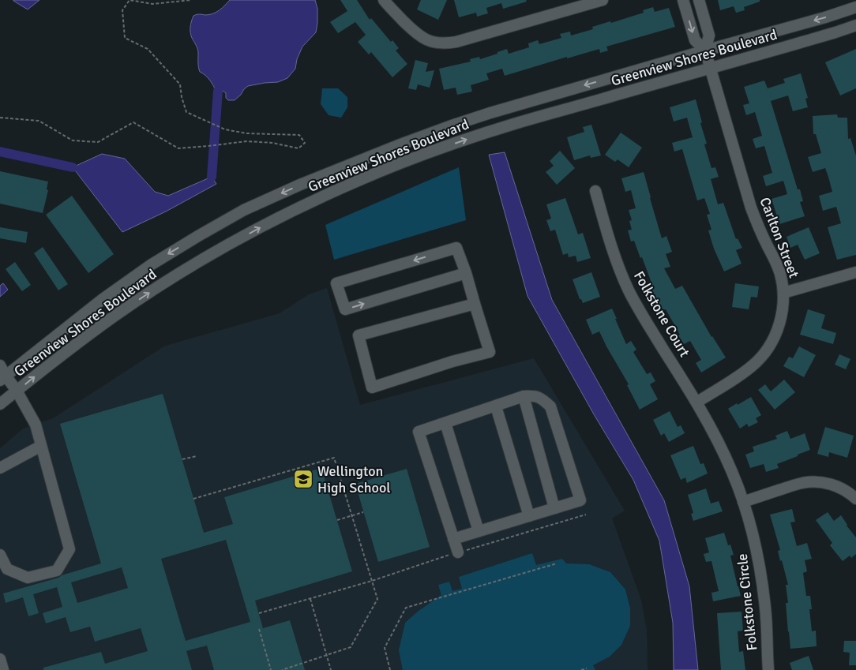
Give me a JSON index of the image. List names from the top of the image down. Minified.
{"streets":{"street":["Greenview Shores Boulevard","Carlton Street","Folkstone Court","Folkstone Circle"]},"crossings":[["Greenview Shores Boulevard","Carlton Street"],["Carlton Street","Folkstone Court"],["Carlton Street","Folkstone Circle"],["Folkstone Court","Folkstone Circle"]],"places":{"school or university":["Wellington High School"]}}
